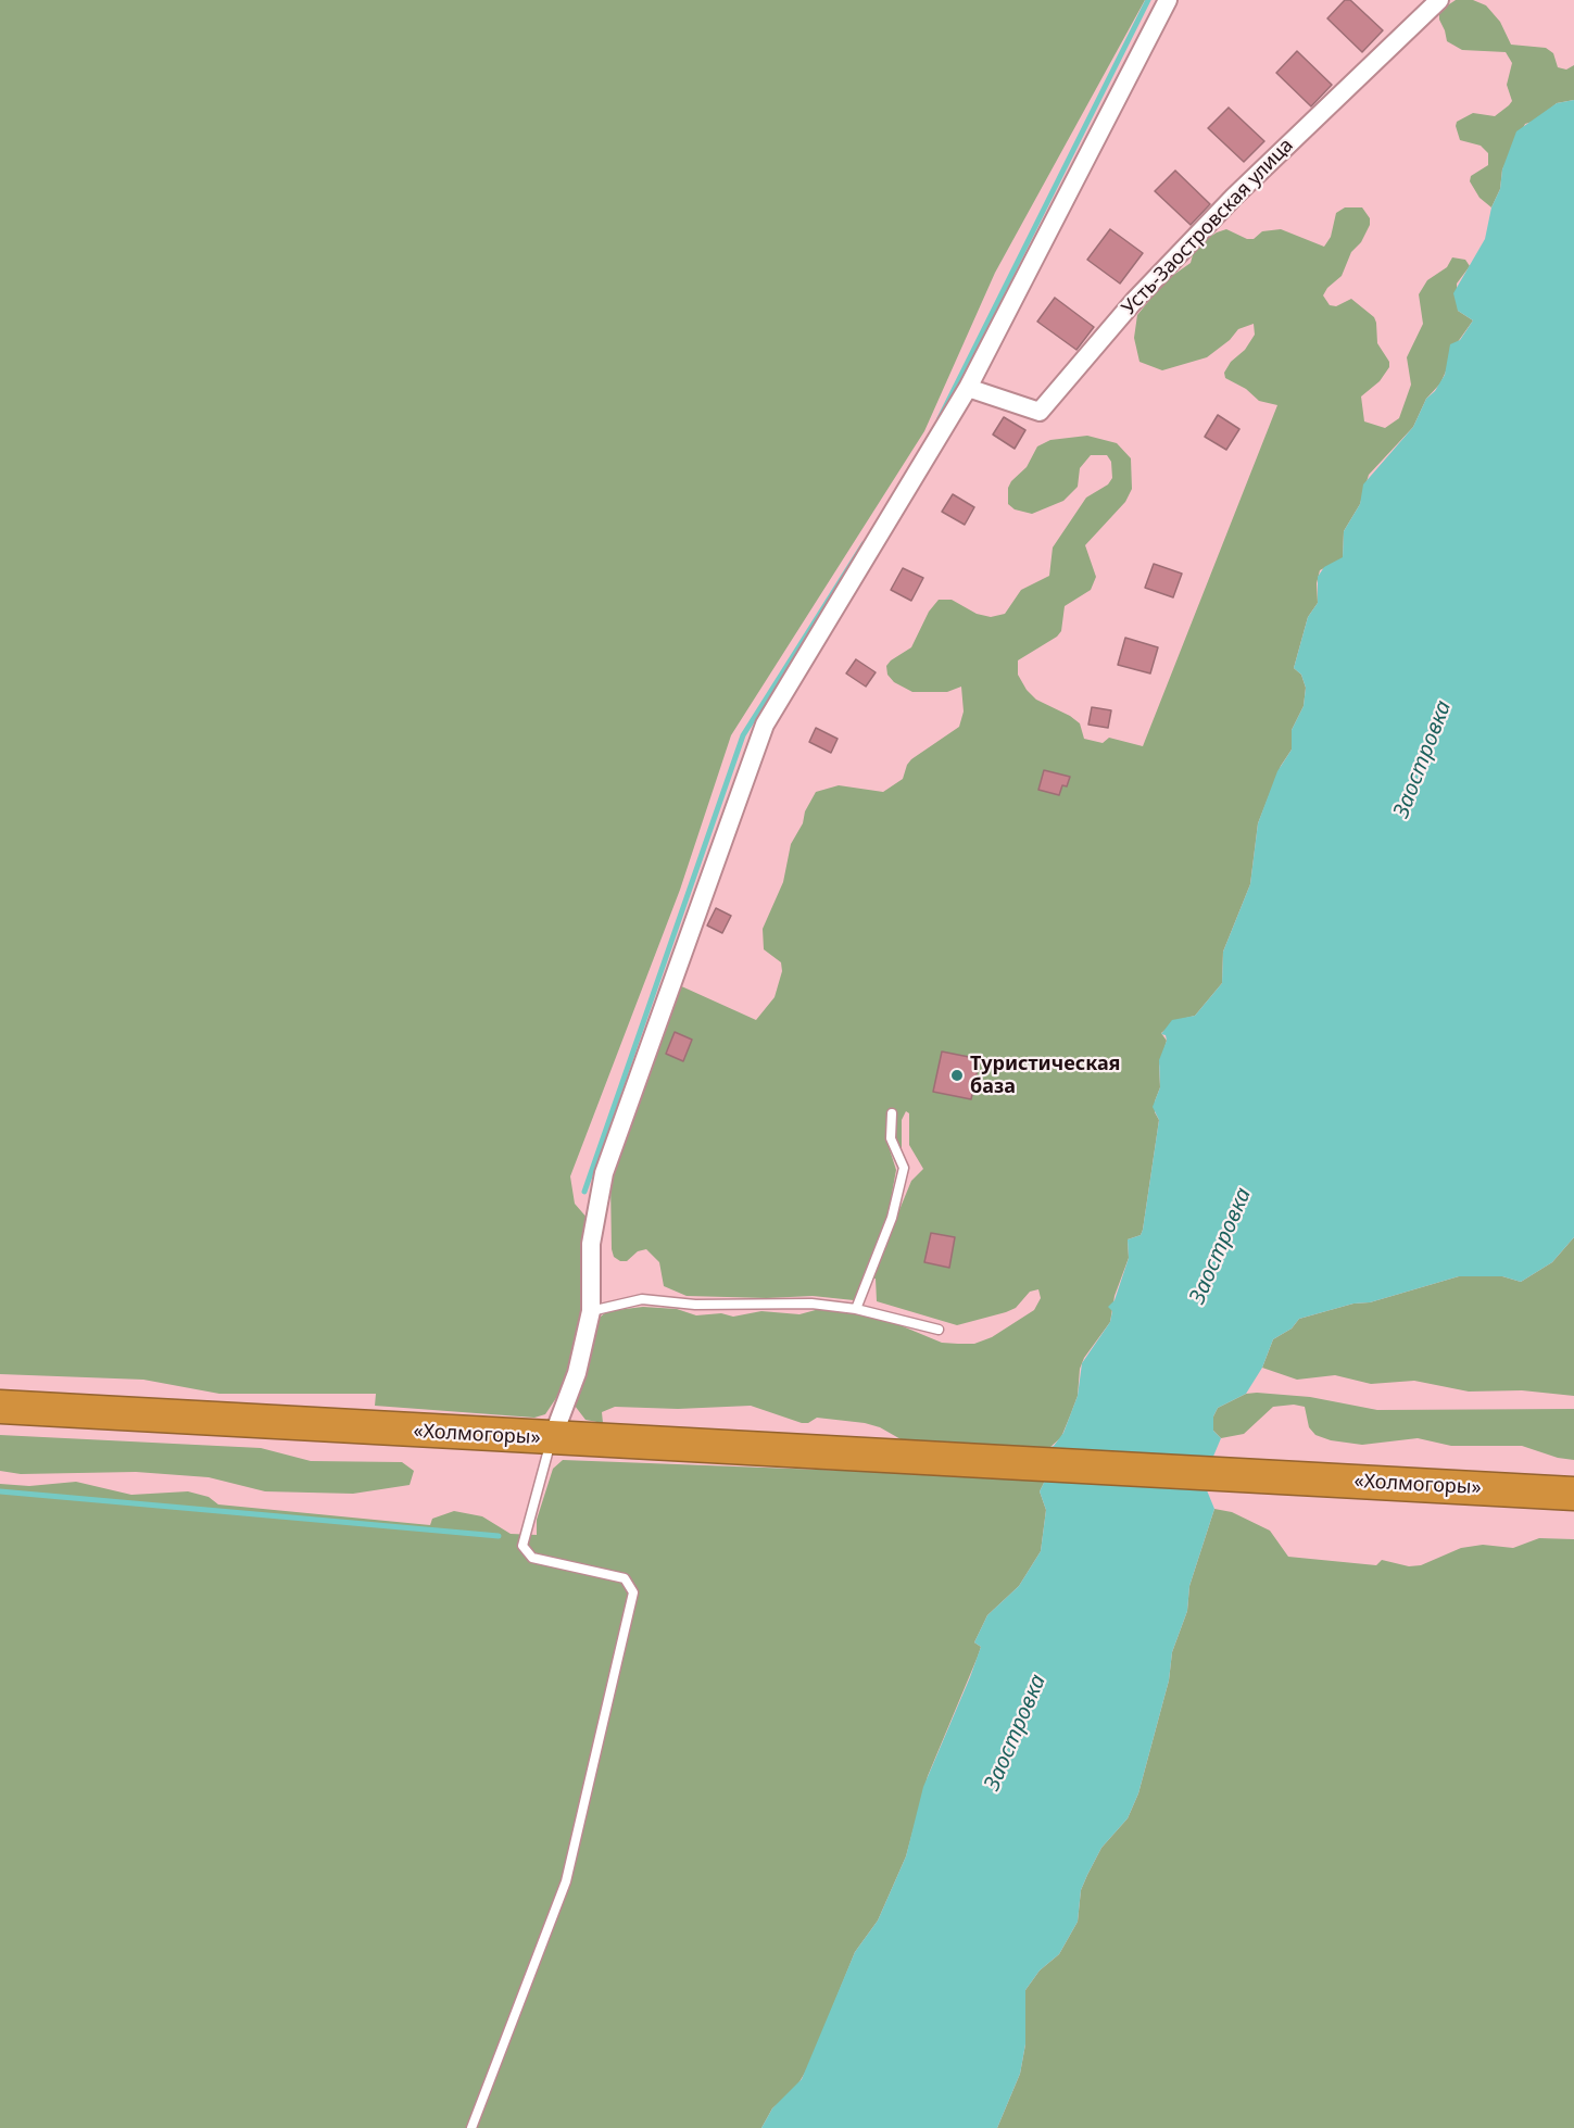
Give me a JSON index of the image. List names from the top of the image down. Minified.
{"streets":{"highway":["«Холмогоры»"],"street":["Усть-Заостровская улица"]},"water":["Заостровка"],"places":["Туристическая база"]}
